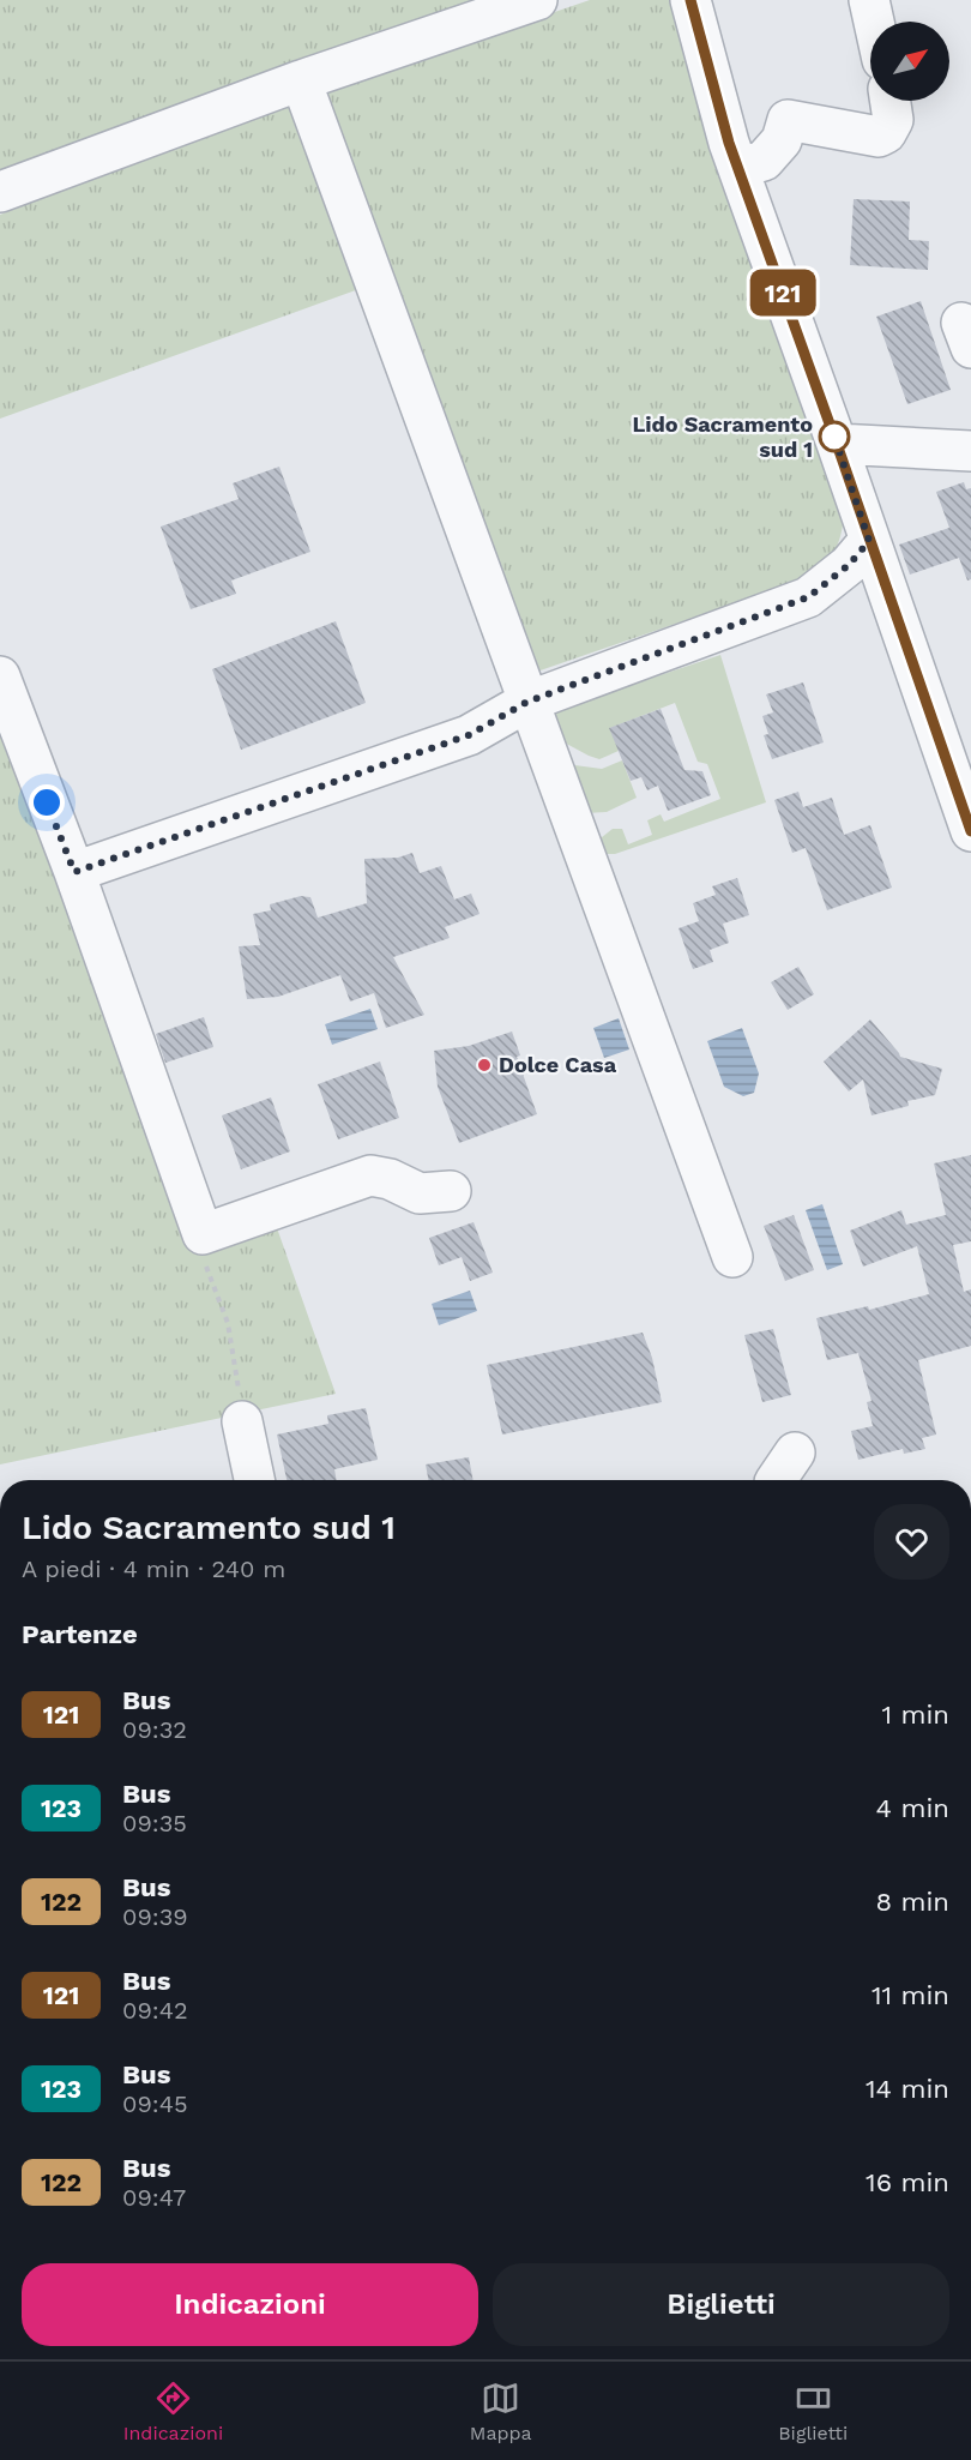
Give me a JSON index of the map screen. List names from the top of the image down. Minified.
{"places":["Lido Sacramento sud 1","Dolce Casa"],"lines":["bus line 121"],"north":"top right","page":{"on_map":"121","heading":[["Lido Sacramento sud 1","A piedi · 4 min · 240 m"],"Partenze"],"list":[{"mark":"121","name":"Bus","note":"09:32","value":"1 min"},{"mark":"123","name":"Bus","note":"09:35","value":"4 min"},{"mark":"122","name":"Bus","note":"09:39","value":"8 min"},{"mark":"121","name":"Bus","note":"09:42","value":"11 min"},{"mark":"123","name":"Bus","note":"09:45","value":"14 min"},{"mark":"122","name":"Bus","note":"09:47","value":"16 min"}],"buttons":["Indicazioni","Biglietti"],"tabs":["Indicazioni","Mappa","Biglietti"]}}
